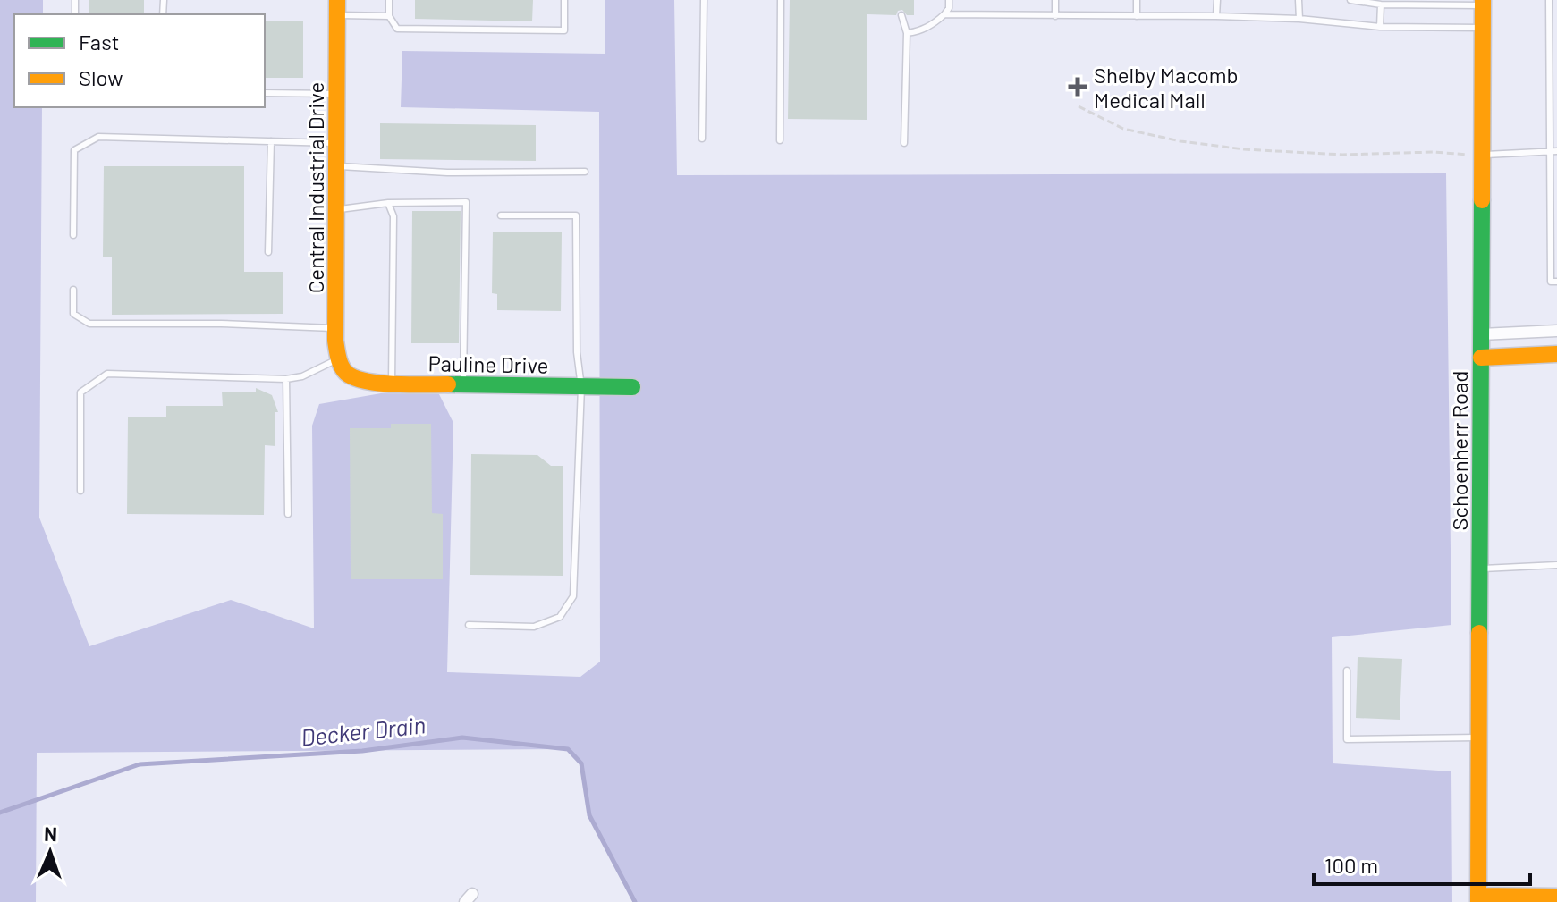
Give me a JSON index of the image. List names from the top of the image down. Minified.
{"streets":{"street":["Central Industrial Drive","Pauline Drive","Schoenherr Road"]},"crossings":[["Central Industrial Drive","Pauline Drive"]],"water":["Decker Drain"],"places":{"health":["Shelby Macomb Medical Mall"]},"legend":["Fast","Slow"],"scale_bar":"100 m","north":"top"}
